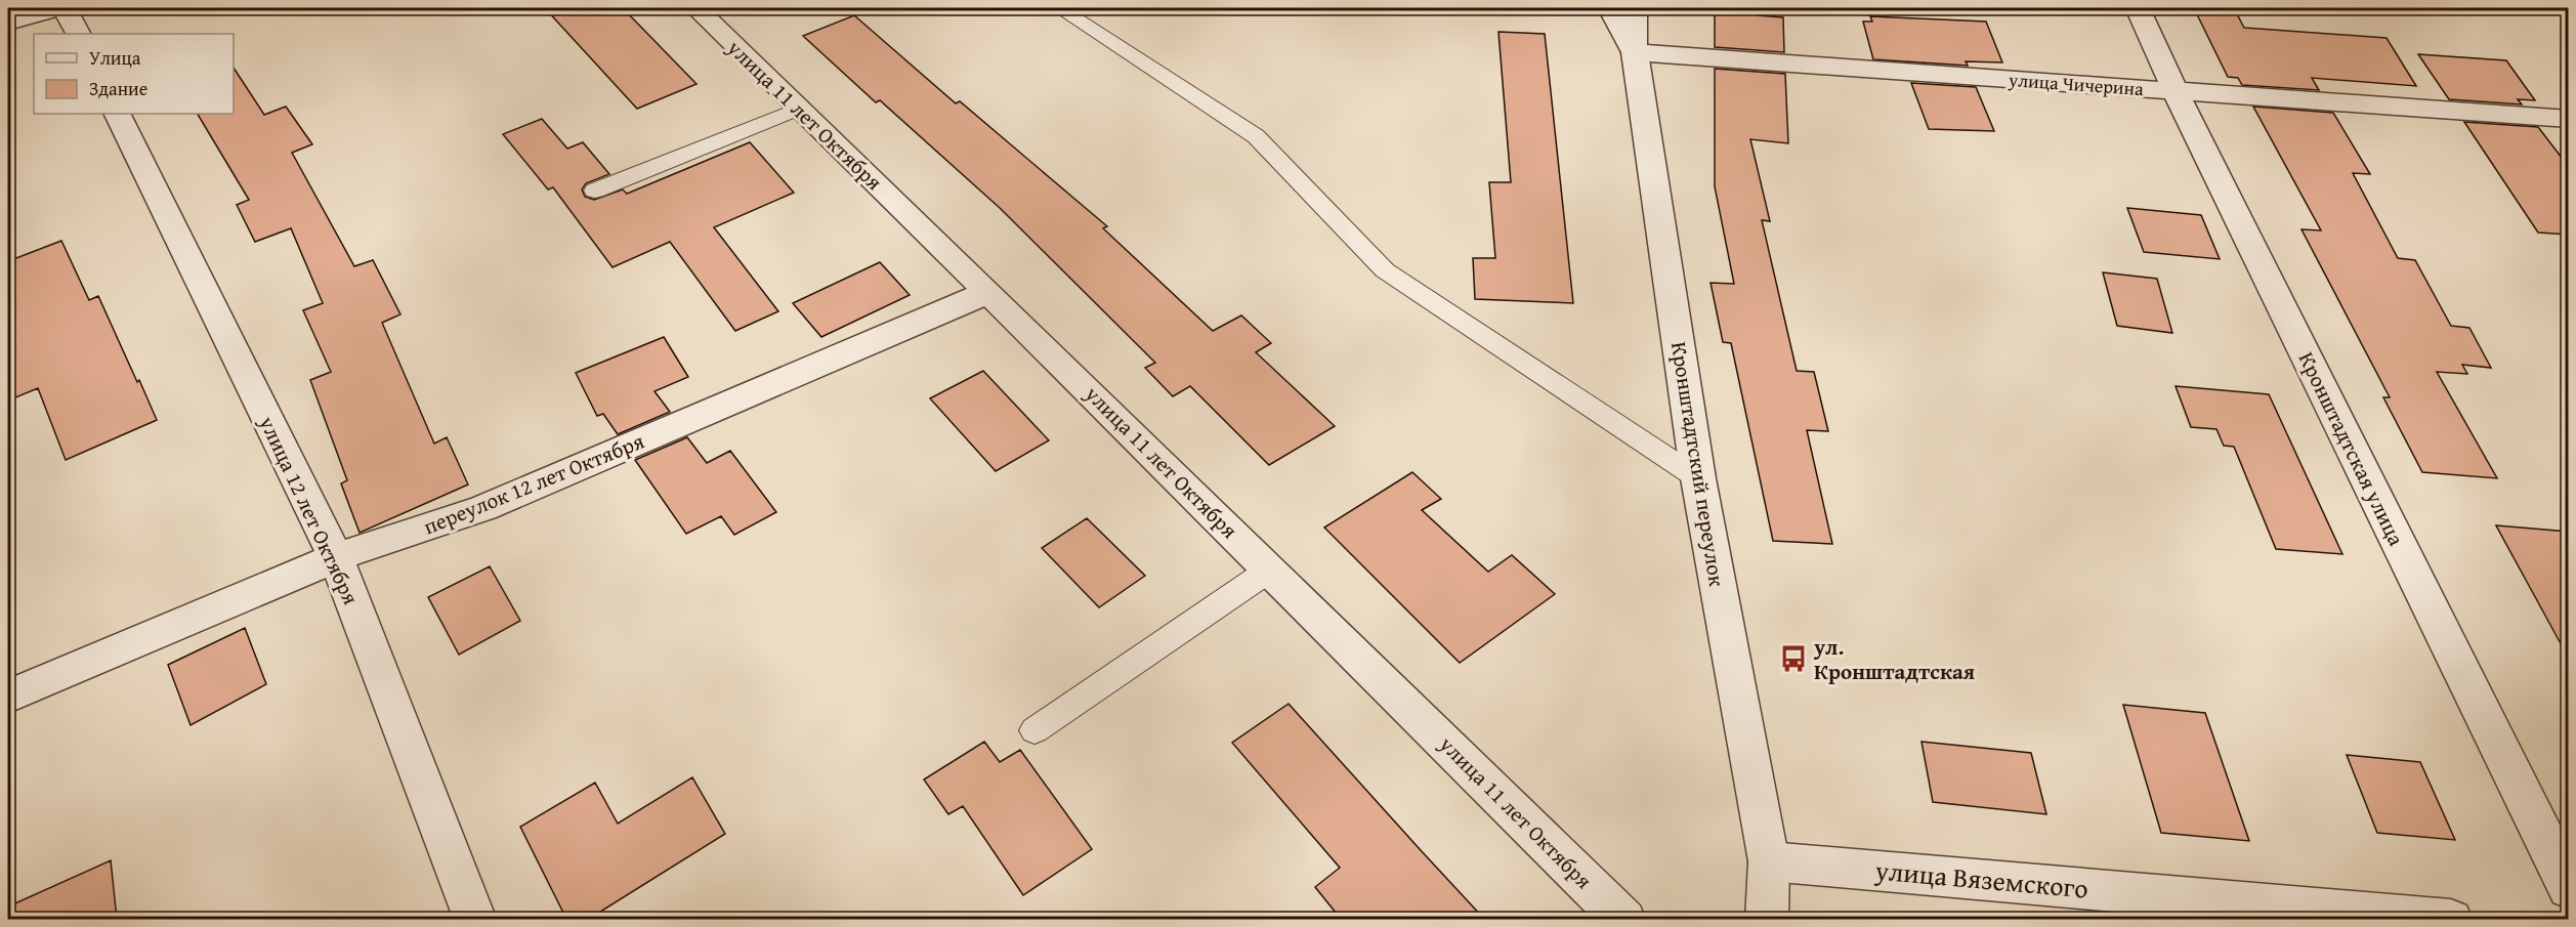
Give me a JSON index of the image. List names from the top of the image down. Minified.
{"streets":{"street":["улица Чичерина","улица 11 лет Октября","Кронштадтская улица","Кронштадтский переулок","переулок 12 лет Октября","улица 12 лет Октября","улица Вяземского"]},"crossings":[["улица Чичерина","Кронштадтская улица"],["улица Чичерина","Кронштадтский переулок"],["улица 11 лет Октября","переулок 12 лет Октября"],["Кронштадтский переулок","улица Вяземского"],["переулок 12 лет Октября","улица 12 лет Октября"]],"places":{"bus stop":["ул. Кронштадтская"]},"legend":["Улица","Здание"]}
